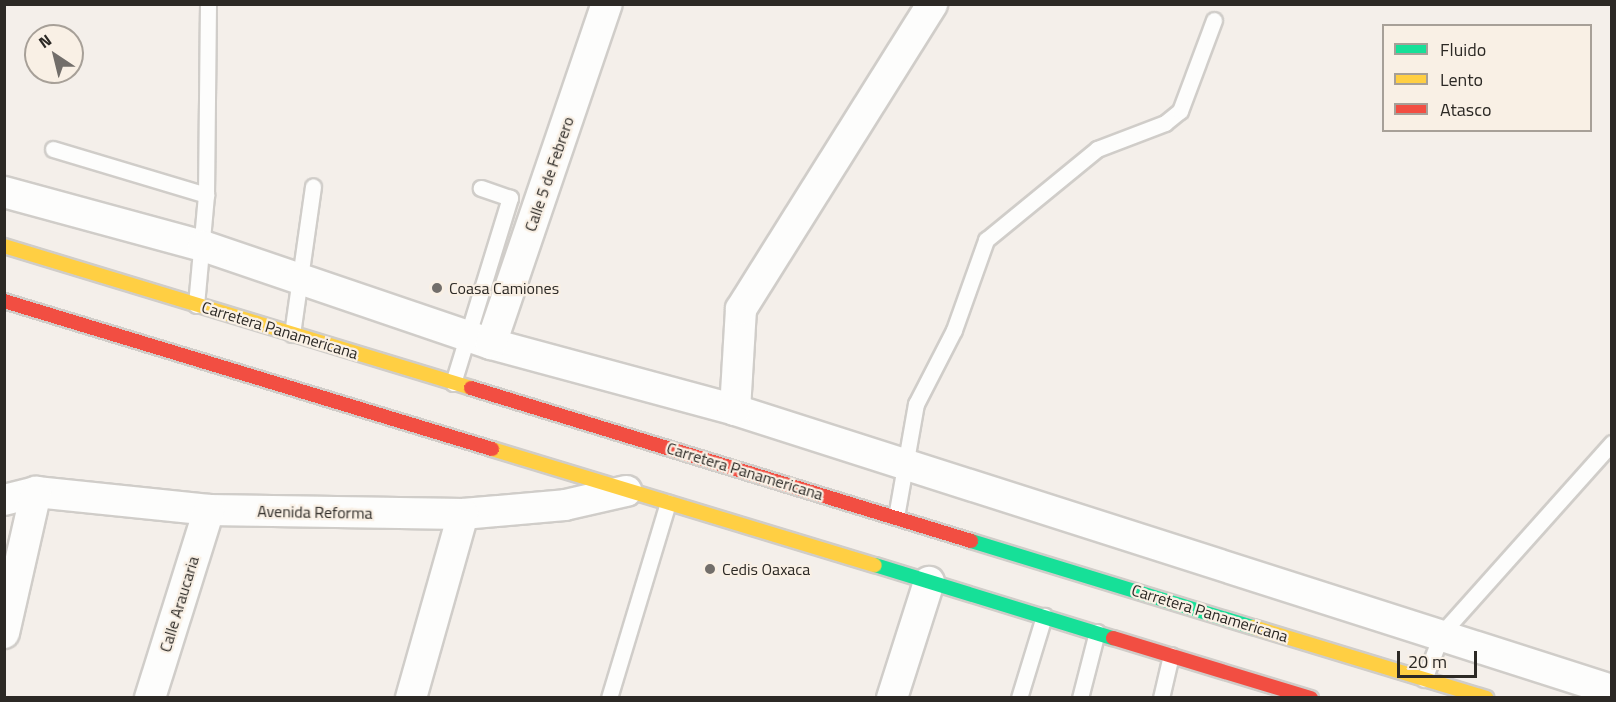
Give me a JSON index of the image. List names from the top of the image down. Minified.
{"streets":{"highway":["Carretera Panamericana"],"street":["Calle 5 de Febrero","Avenida Reforma","Calle Araucaria"]},"crossings":[["Avenida Reforma","Calle Araucaria"]],"places":["Coasa Camiones","Cedis Oaxaca"],"legend":["Fluido","Lento","Atasco"],"scale_bar":"20 m","north":"top left"}
